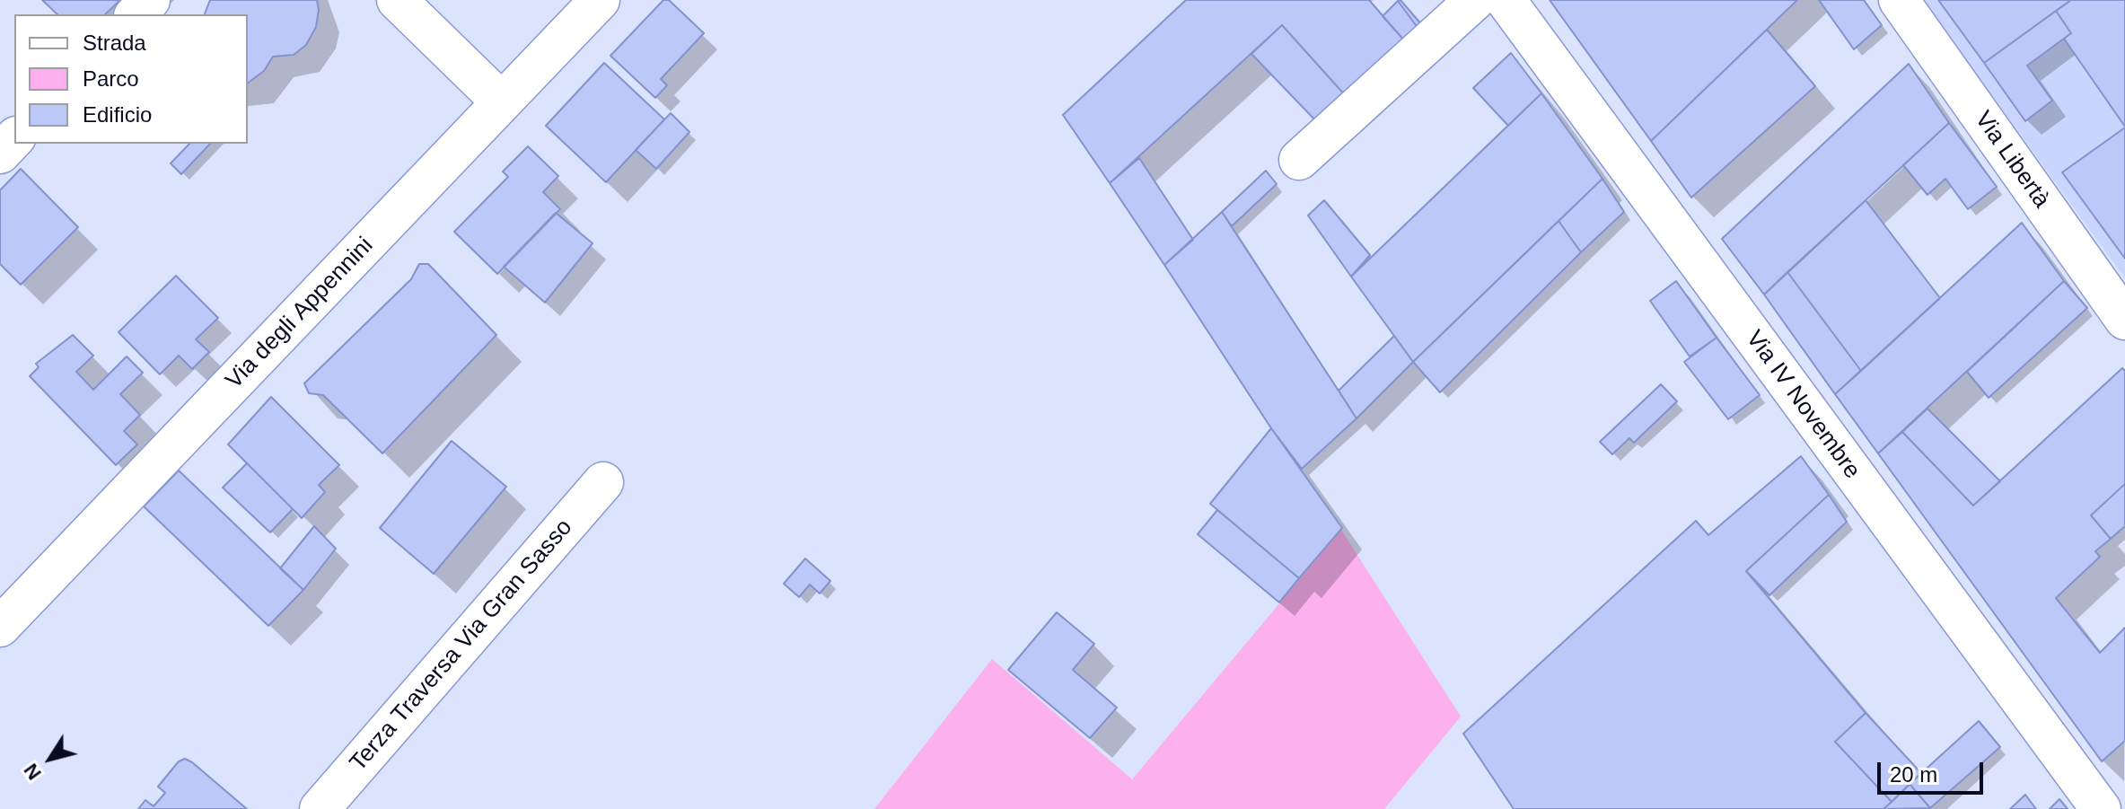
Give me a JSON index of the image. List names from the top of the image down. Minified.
{"streets":{"street":["Via Libertà","Via degli Appennini","Via IV Novembre","Terza Traversa Via Gran Sasso"]},"legend":["Strada","Parco","Edificio"],"scale_bar":"20 m","north":"bottom left"}
